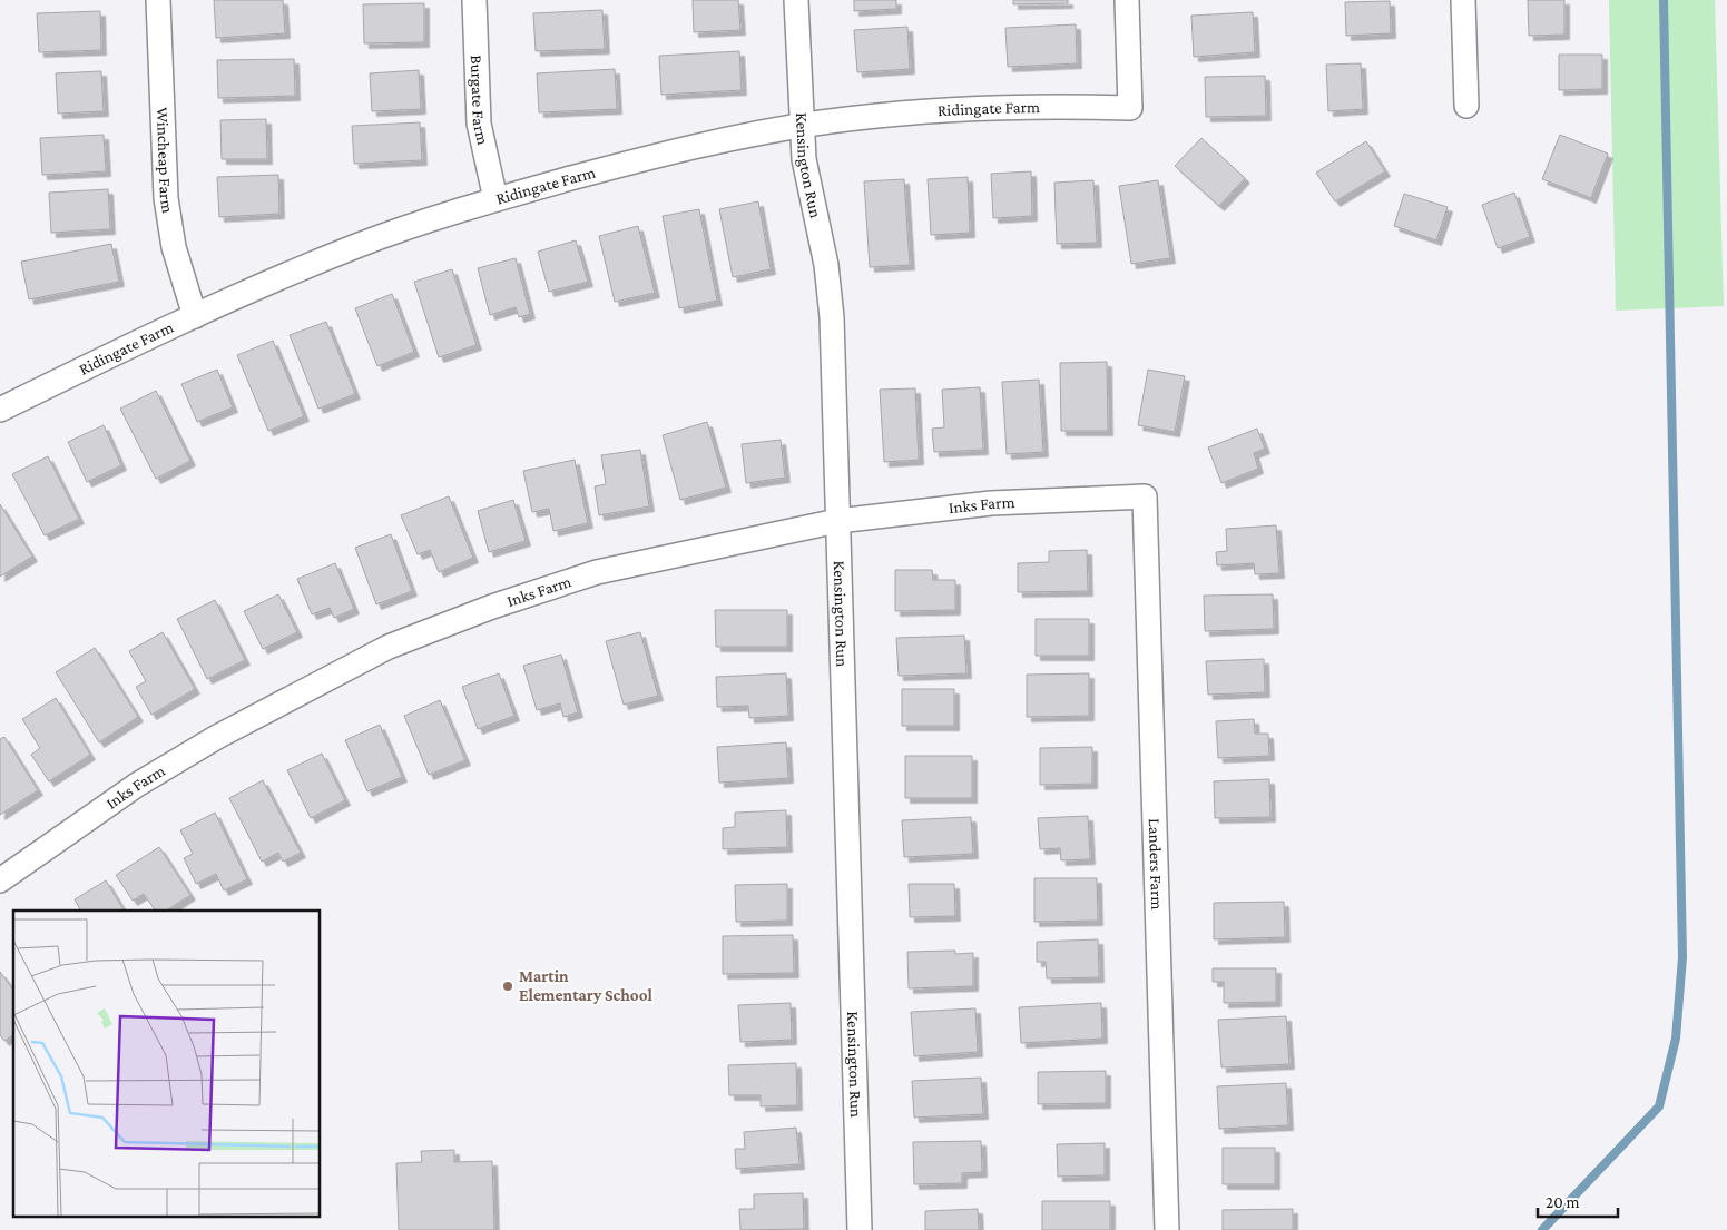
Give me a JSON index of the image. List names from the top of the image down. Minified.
{"streets":{"street":["Burgate Farm","Ridingate Farm","Wincheap Farm","Kensington Run","Inks Farm","Landers Farm"]},"crossings":[["Burgate Farm","Ridingate Farm"],["Ridingate Farm","Wincheap Farm"],["Ridingate Farm","Kensington Run"],["Kensington Run","Inks Farm"],["Inks Farm","Landers Farm"]],"places":["Martin Elementary School"],"scale_bar":"20 m"}
